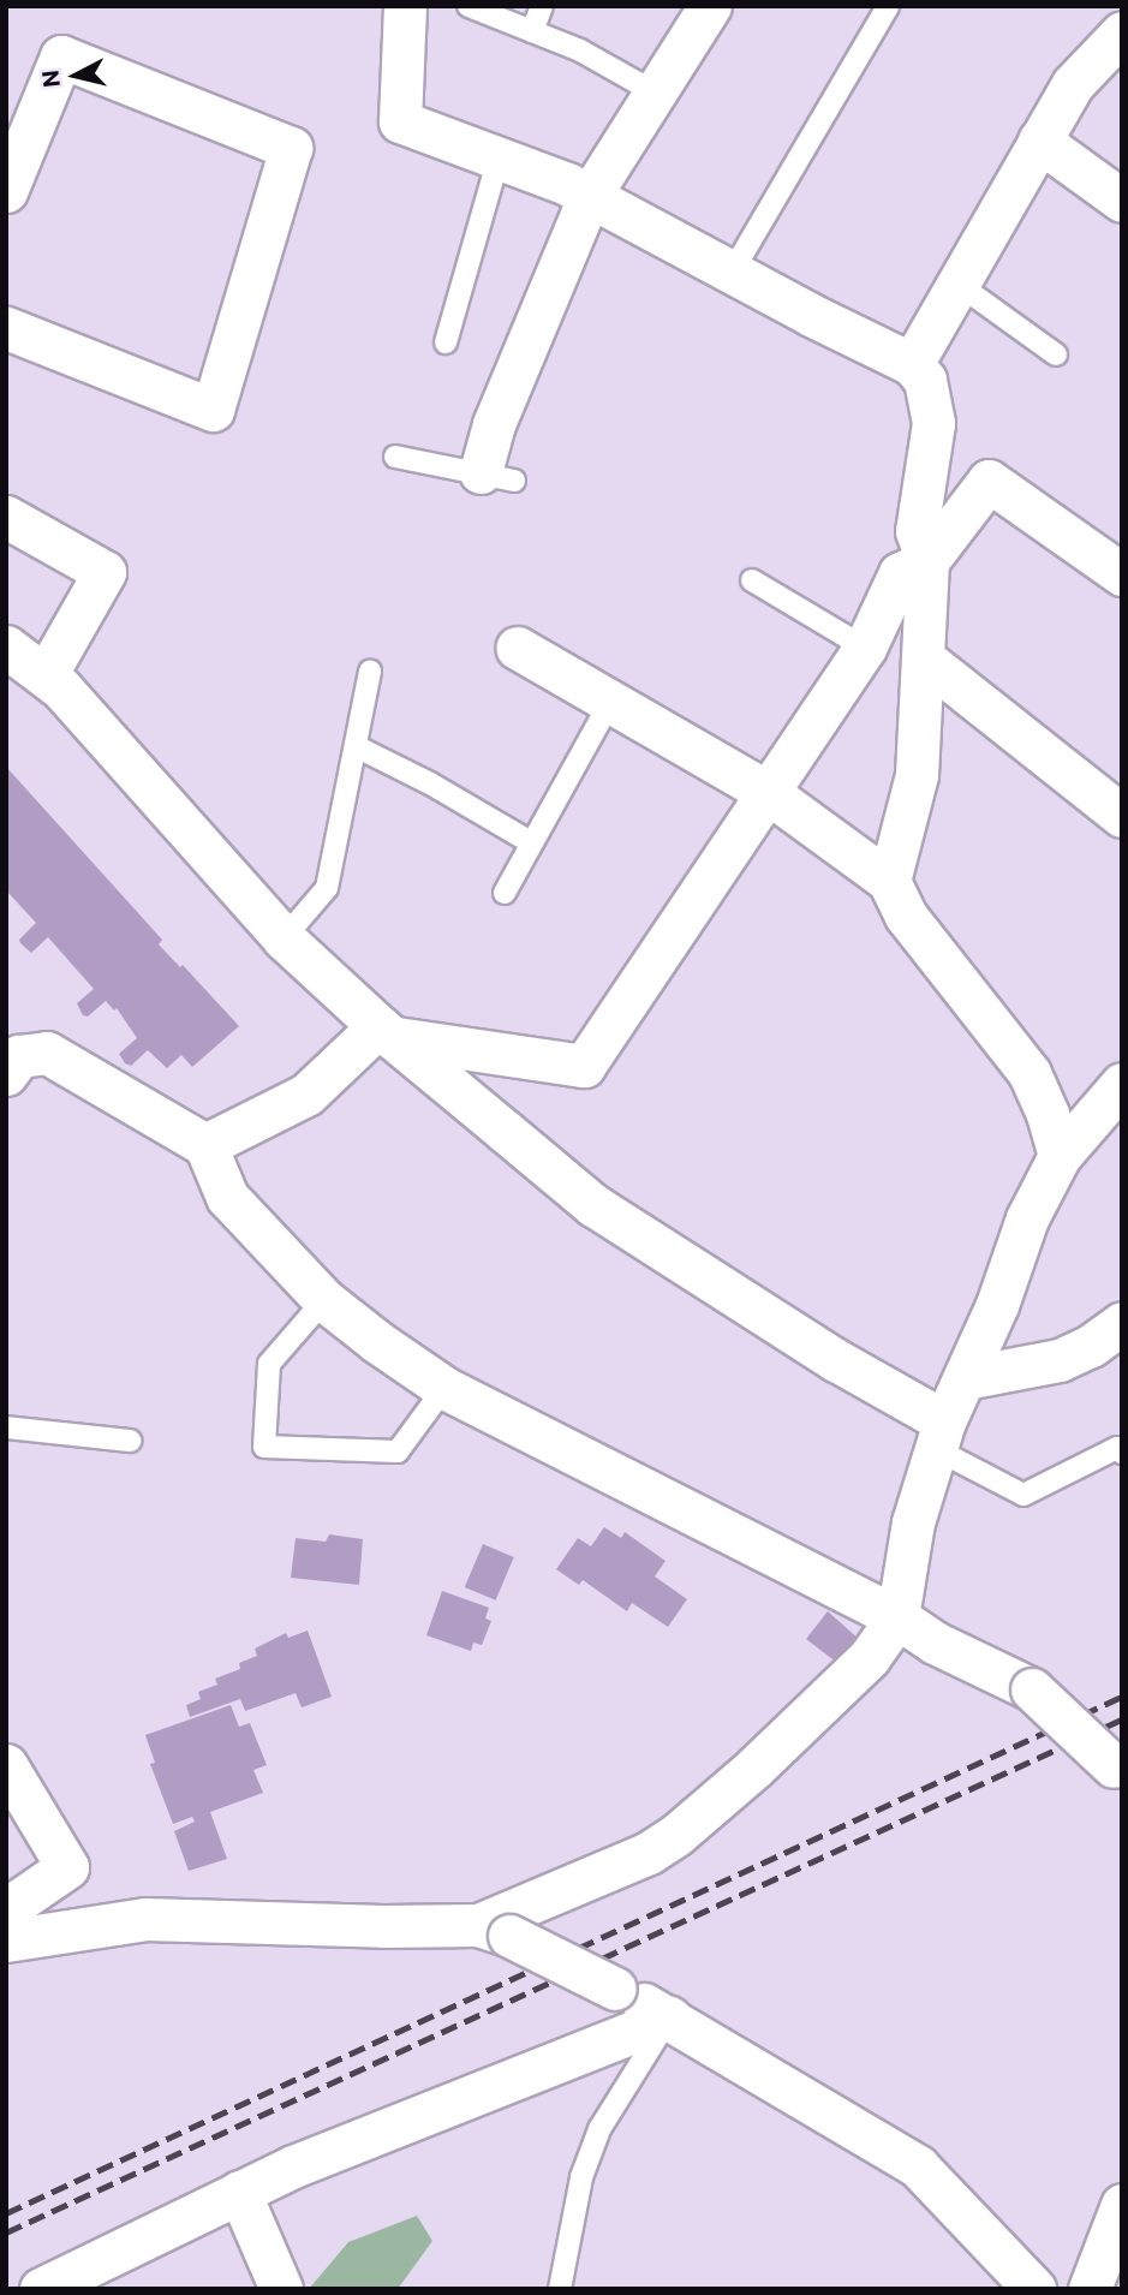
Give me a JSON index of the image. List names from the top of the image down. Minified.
{"north":"left"}
